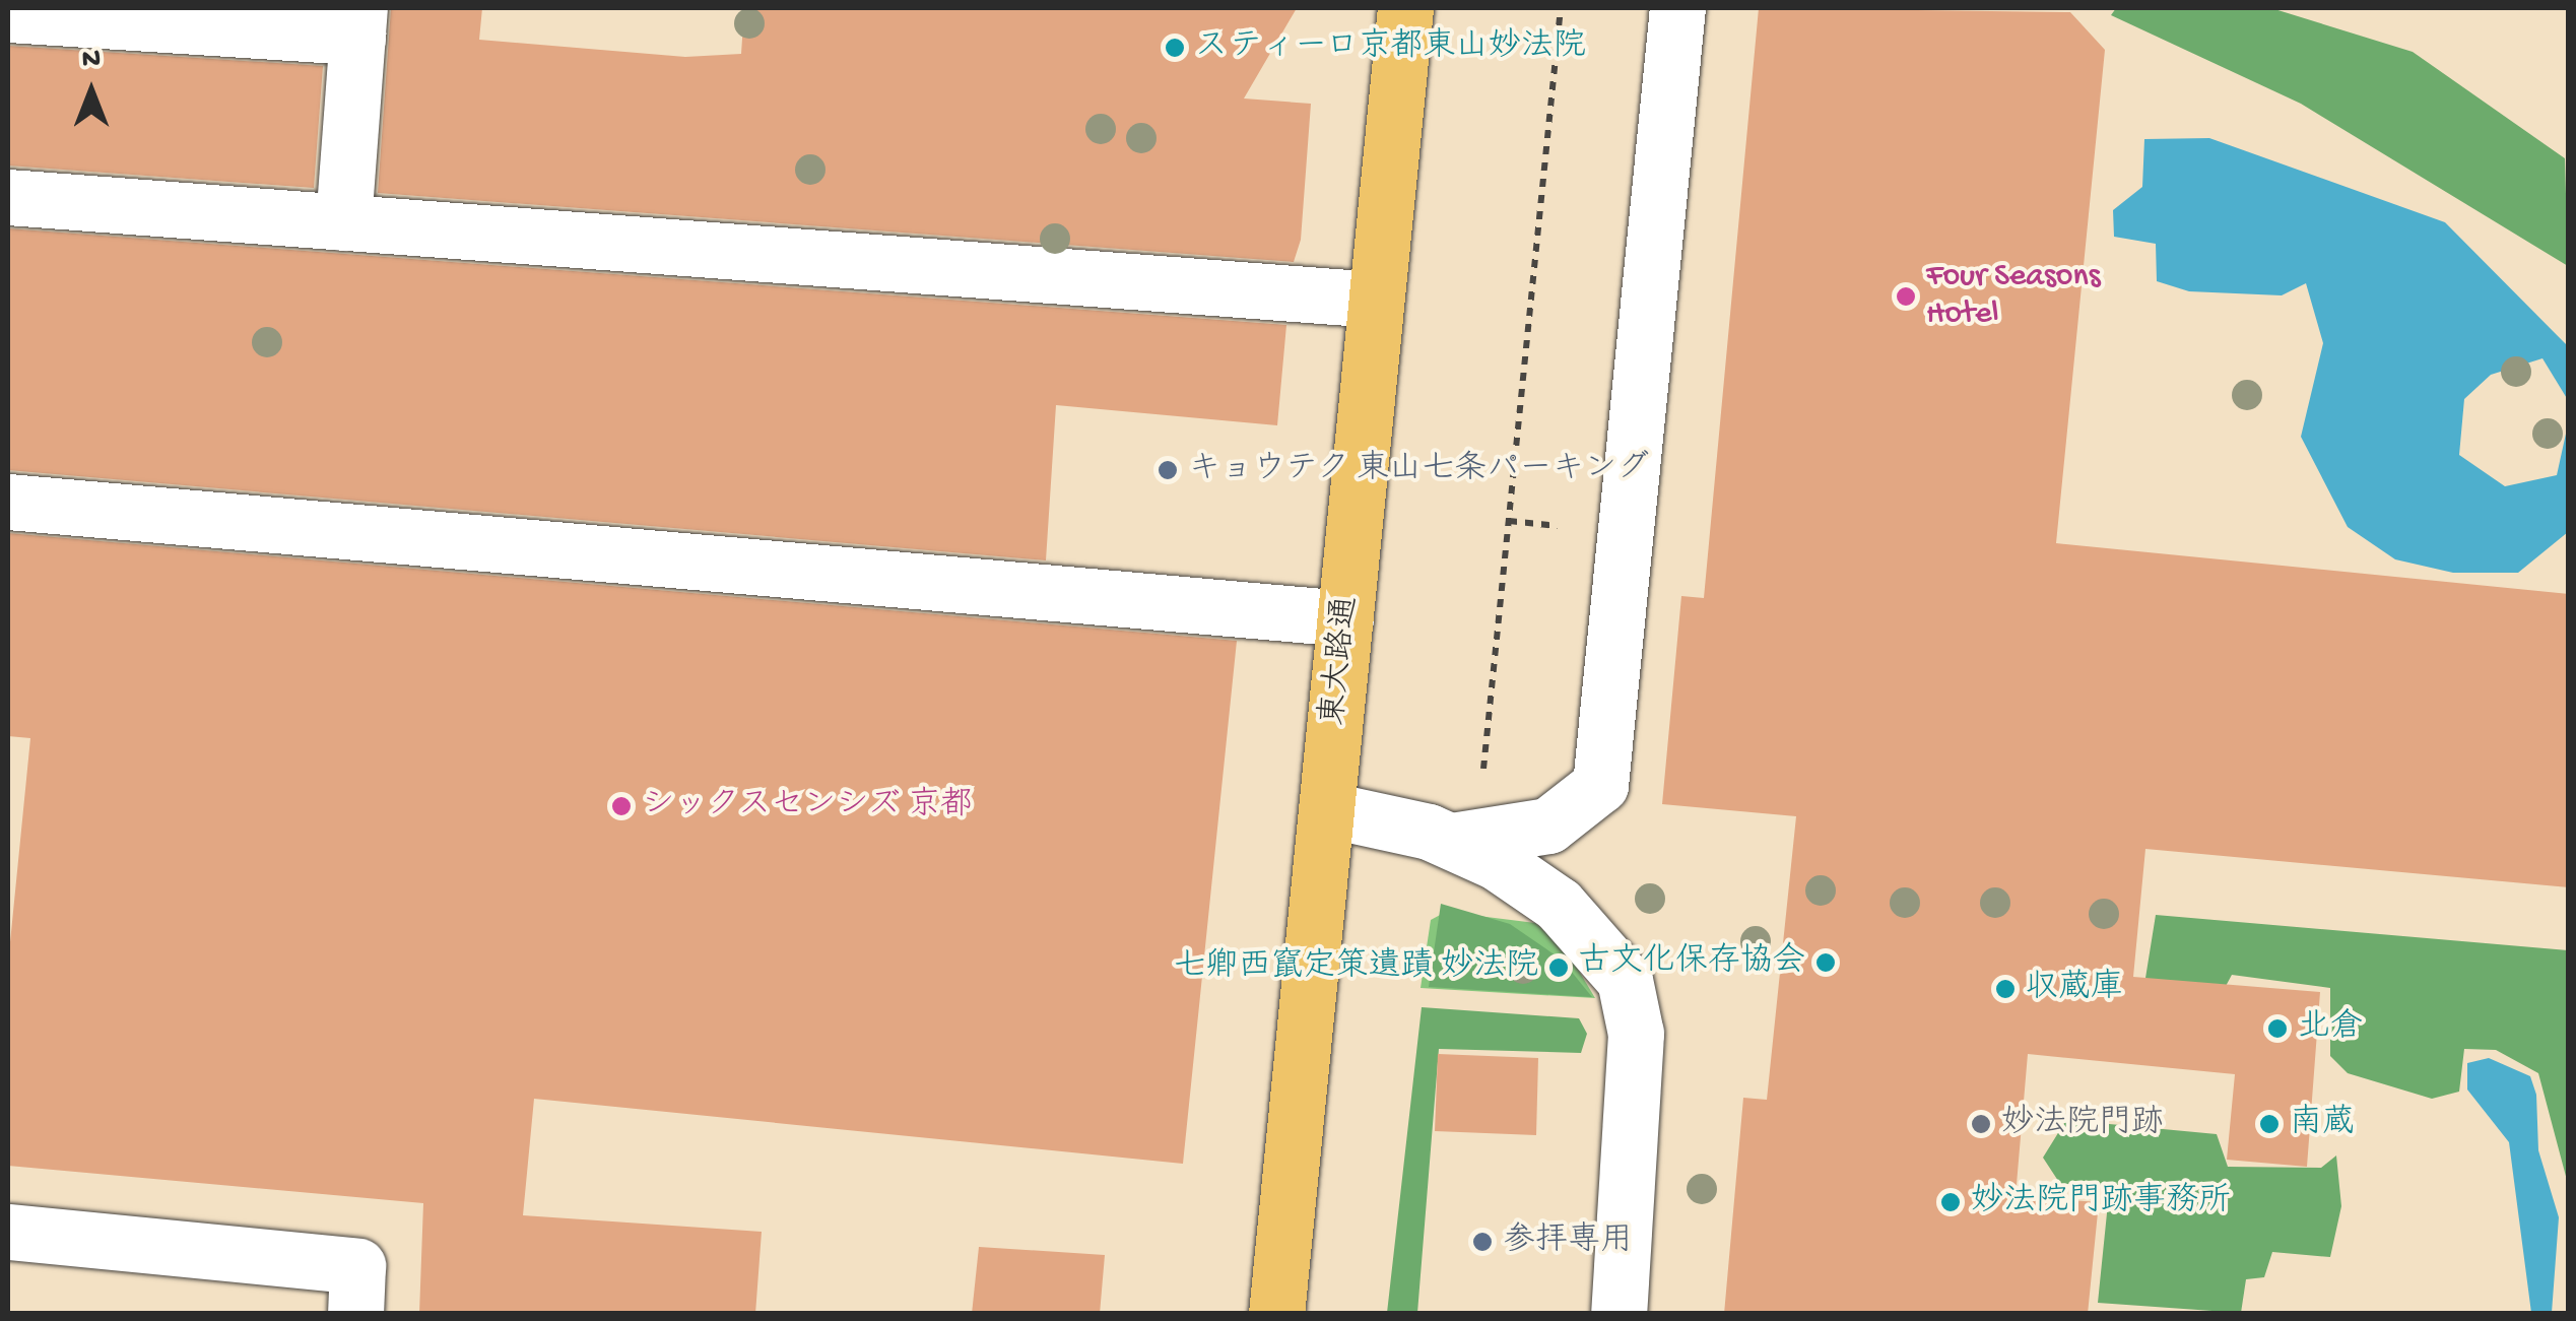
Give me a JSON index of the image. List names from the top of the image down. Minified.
{"streets":{"main road":["東大路通"]},"places":["スティーロ京都東山妙法院","Four Seasons Hotel","キョウテク 東山七条パーキング","シックスセンシズ 京都","古文化保存協会","七卿西竄定策遺蹟 妙法院","収蔵庫","北倉","妙法院門跡","南蔵","妙法院門跡事務所","参拝専用"],"north":"top"}
